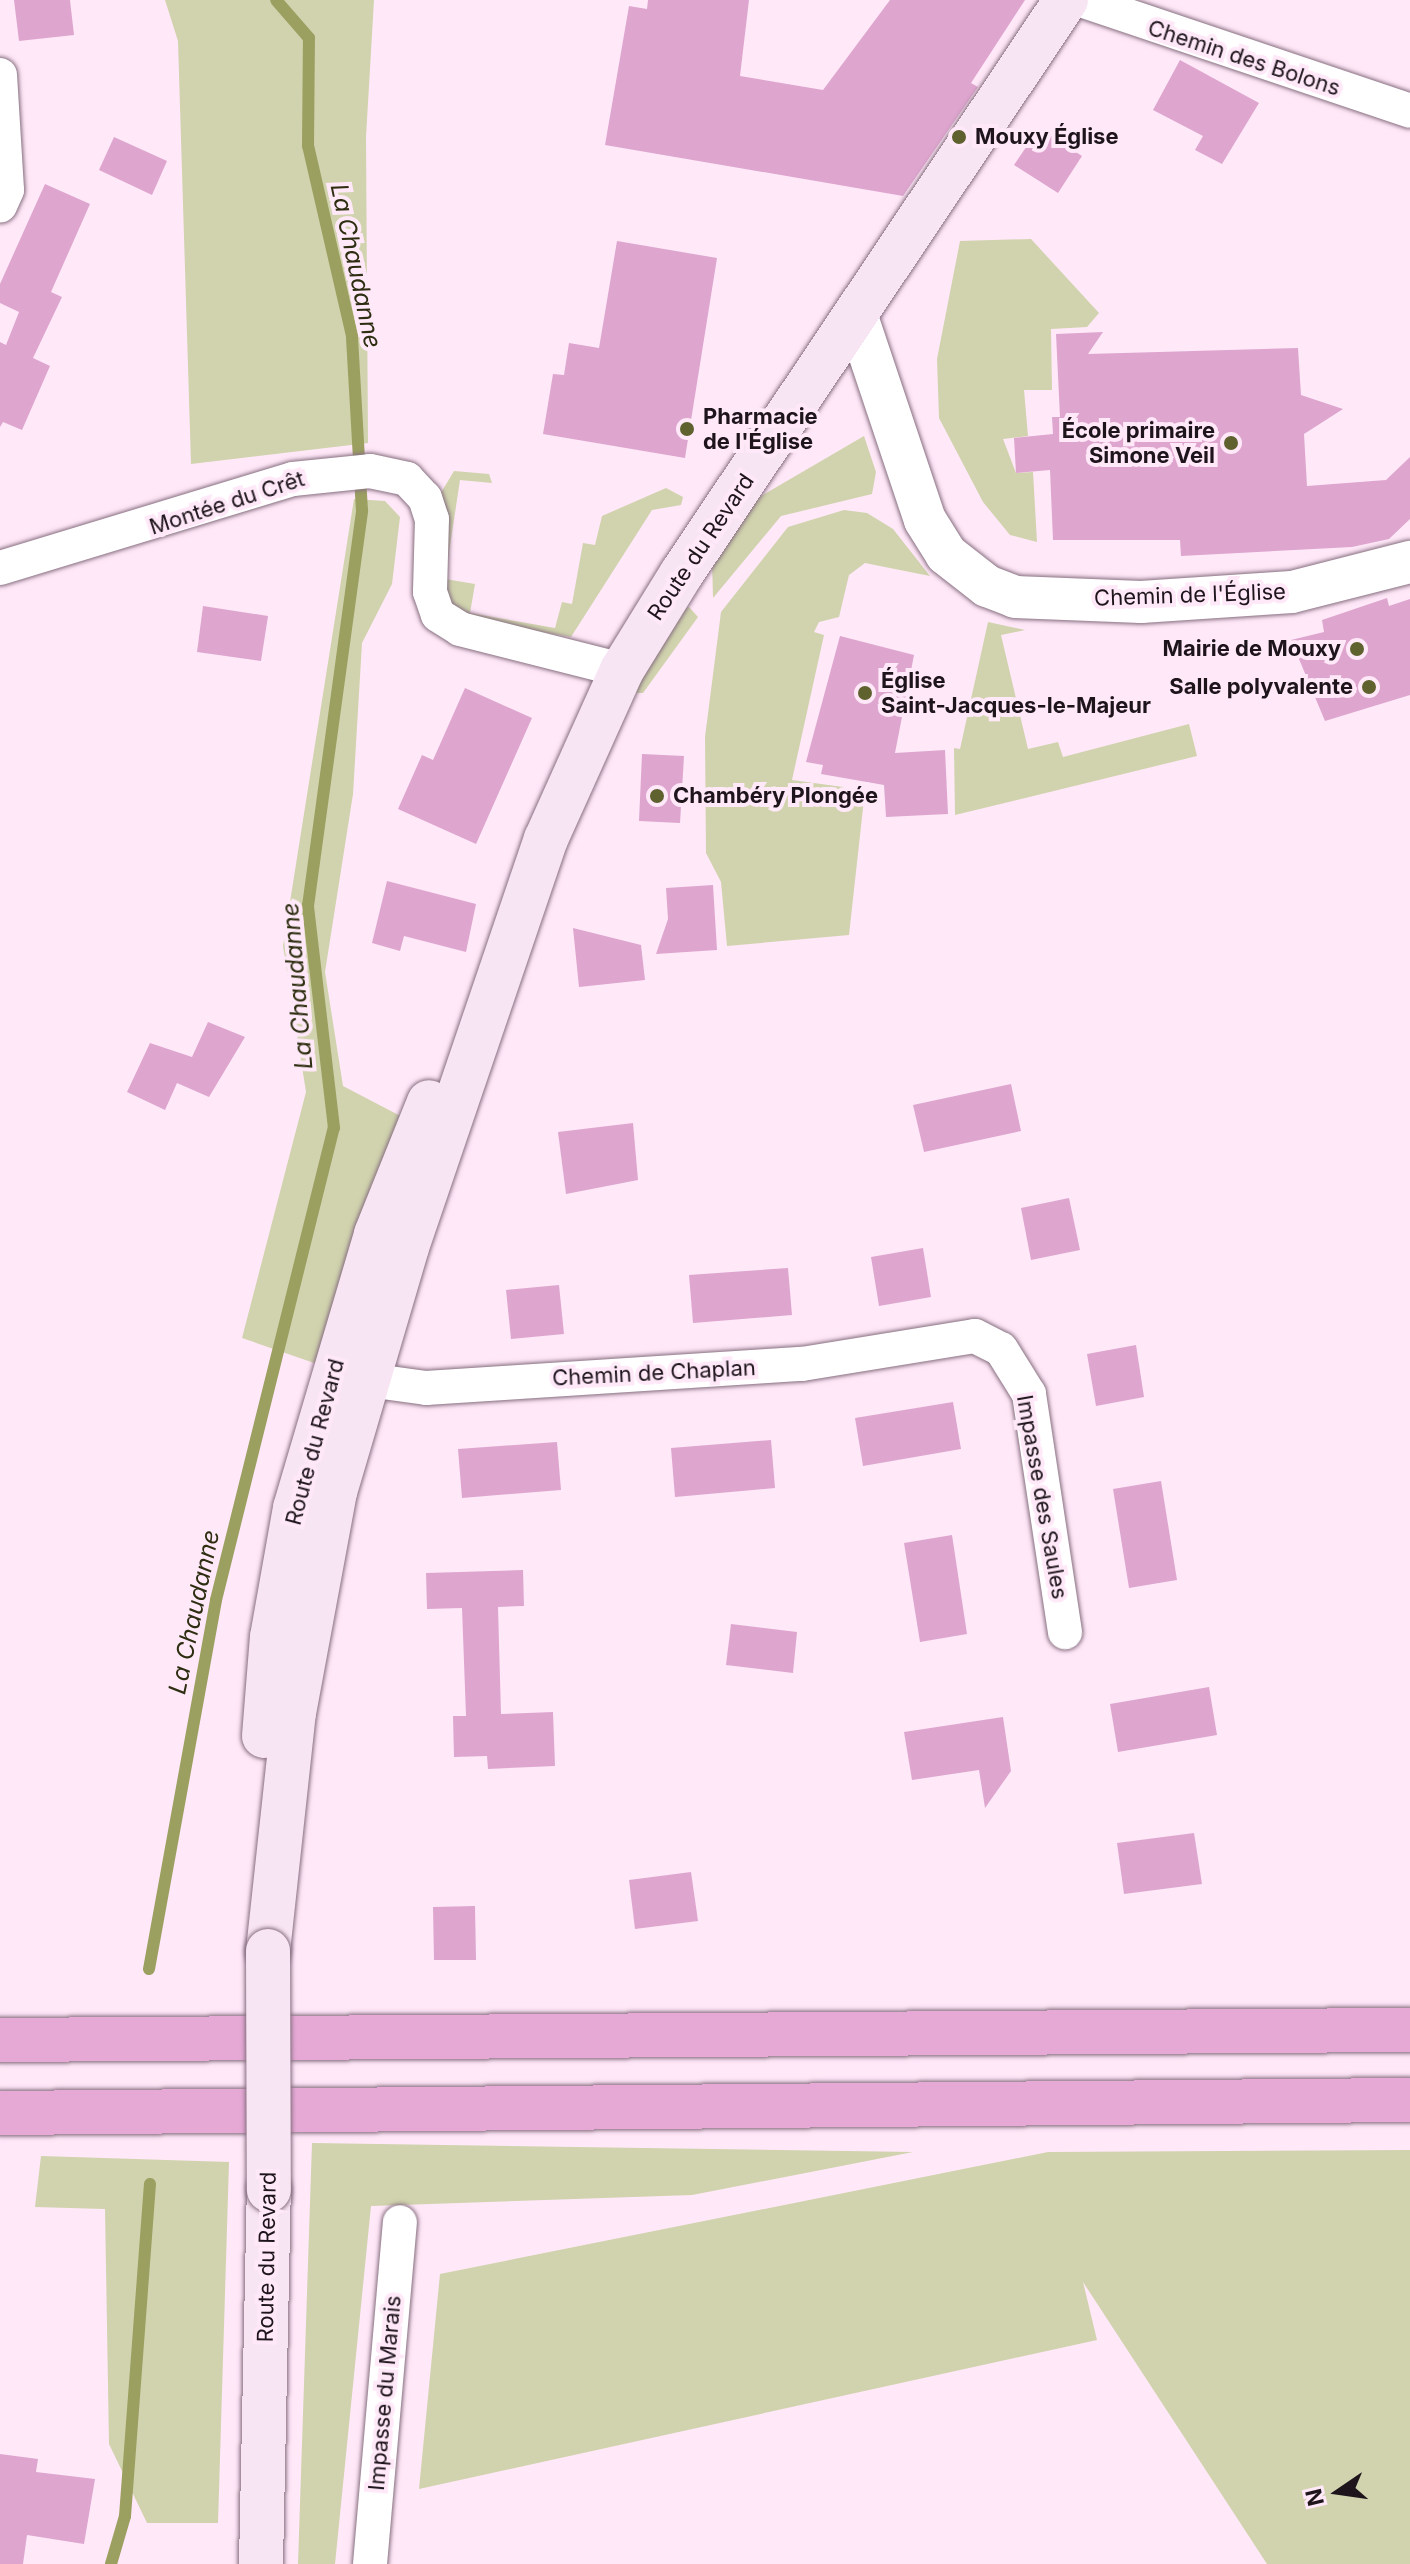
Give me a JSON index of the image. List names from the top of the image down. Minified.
{"streets":{"main road":["Route du Revard"],"street":["Chemin des Bolons","Montée du Crêt","Chemin de l'Église","Chemin de Chaplan","Impasse des Saules","Impasse du Marais"]},"crossings":[["Montée du Crêt","Route du Revard"],["Route du Revard","Chemin de l'Église"],["Route du Revard","Chemin de Chaplan"],["Chemin de Chaplan","Impasse des Saules"]],"water":["La Chaudanne"],"places":["Mouxy Église","Pharmacie de l'Église","École primaire Simone Veil","Mairie de Mouxy","Salle polyvalente","Église Saint-Jacques-le-Majeur","Chambéry Plongée"],"north":"left"}
